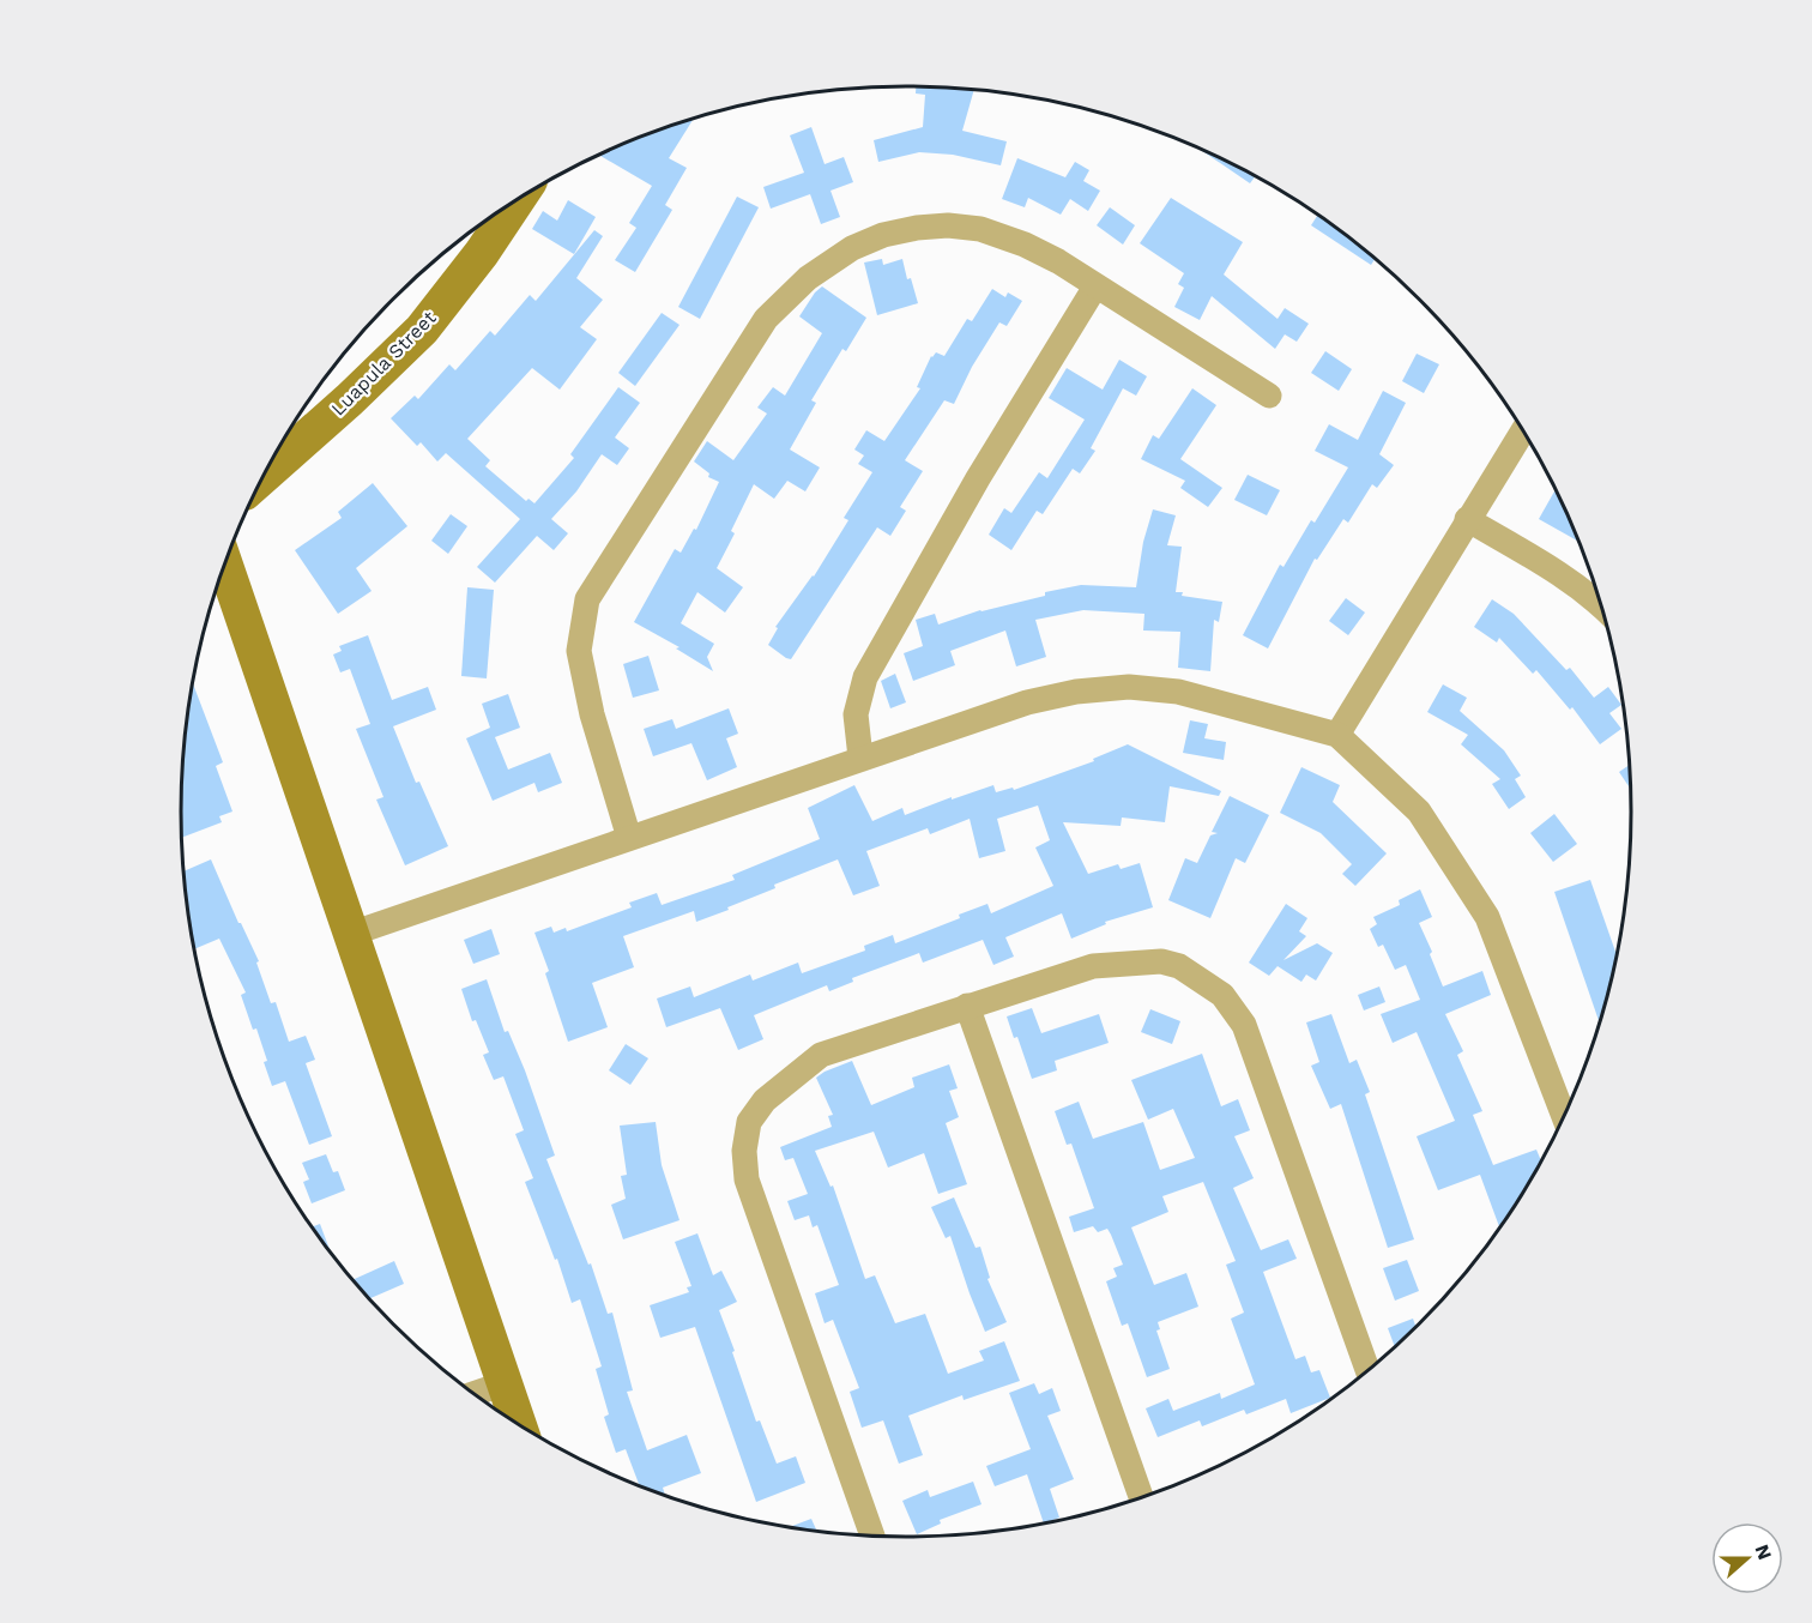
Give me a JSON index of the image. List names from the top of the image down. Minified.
{"streets":{"street":["Luapula Street"]},"north":"right"}
